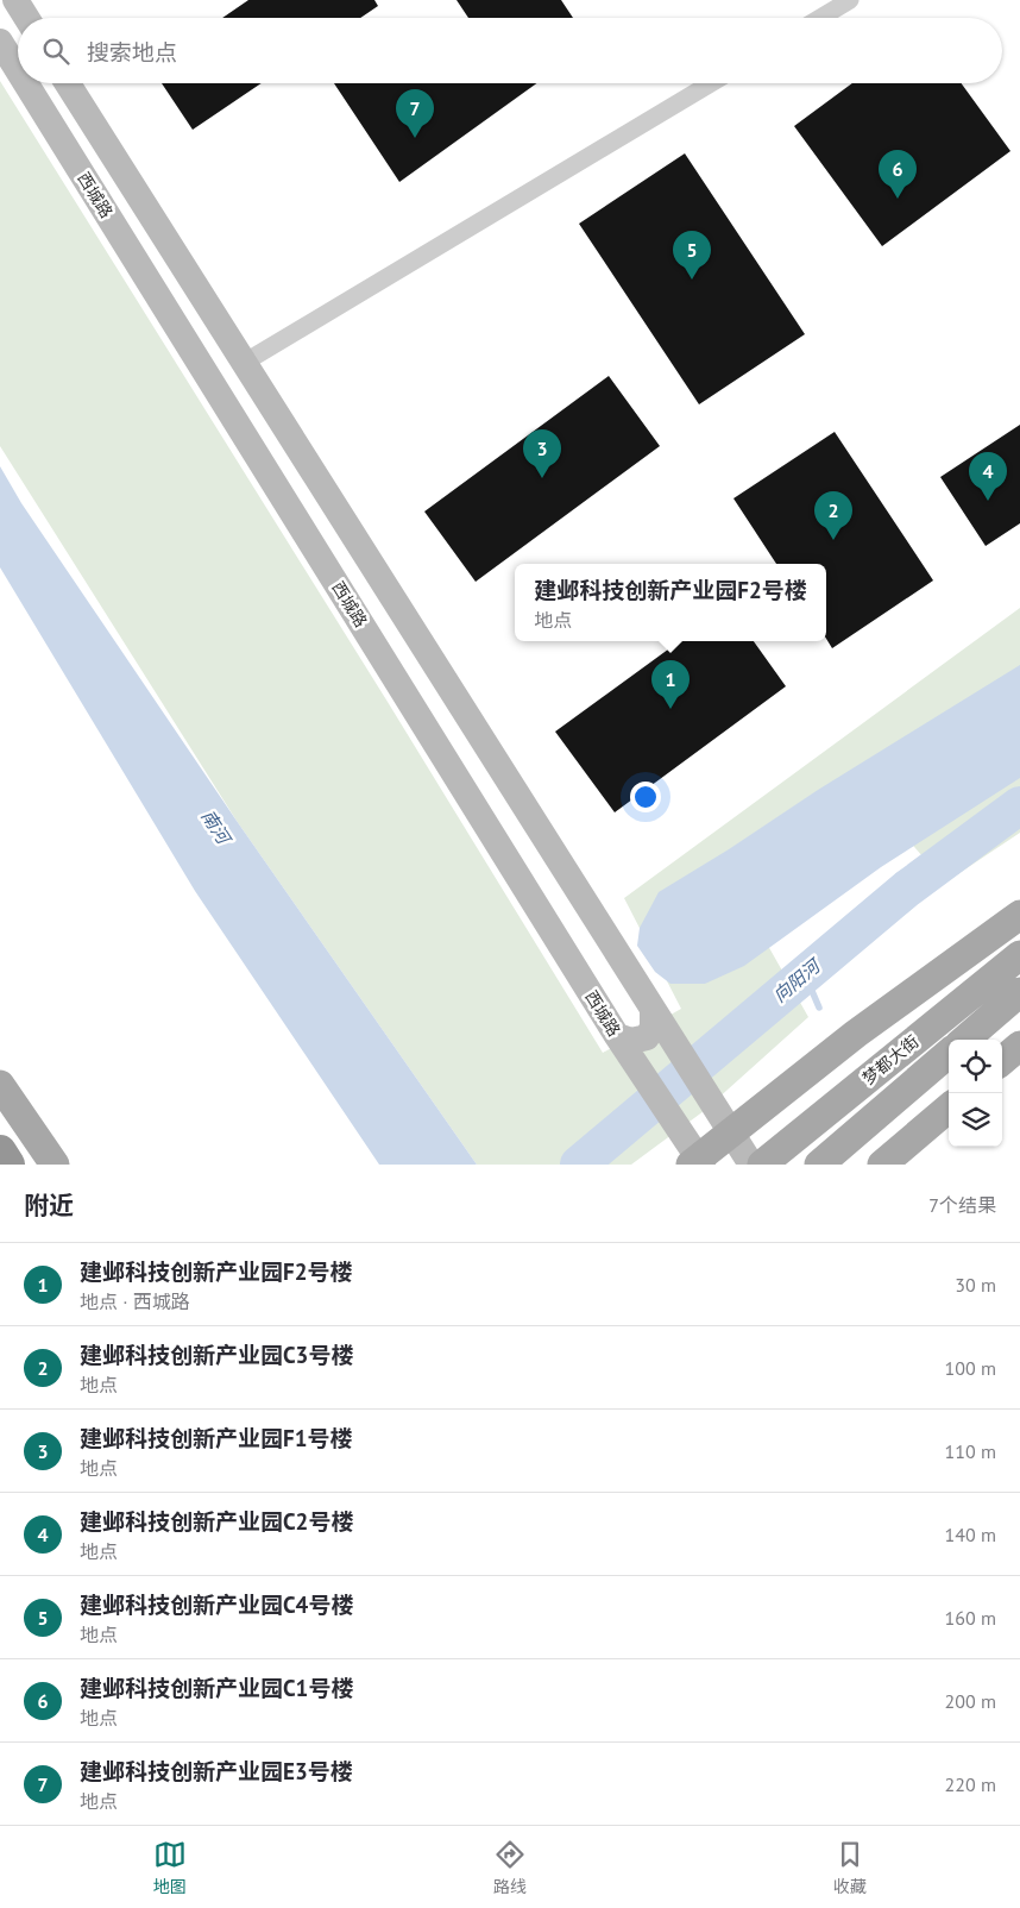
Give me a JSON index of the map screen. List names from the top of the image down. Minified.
{"streets":{"main road":["梦都大街"],"street":["西城路"]},"water":["南河","向阳河"],"page":{"search":"搜索地点","pins":["7","6","5","3","4","2","1"],"popup":["建邺科技创新产业园F2号楼","地点"],"heading":["附近","7个结果"],"list":[{"mark":"1","name":"建邺科技创新产业园F2号楼","note":"地点 · 西城路","value":"30 m"},{"mark":"2","name":"建邺科技创新产业园C3号楼","note":"地点","value":"100 m"},{"mark":"3","name":"建邺科技创新产业园F1号楼","note":"地点","value":"110 m"},{"mark":"4","name":"建邺科技创新产业园C2号楼","note":"地点","value":"140 m"},{"mark":"5","name":"建邺科技创新产业园C4号楼","note":"地点","value":"160 m"},{"mark":"6","name":"建邺科技创新产业园C1号楼","note":"地点","value":"200 m"},{"mark":"7","name":"建邺科技创新产业园E3号楼","note":"地点","value":"220 m"}],"nav":["地图","路线","收藏"]}}
